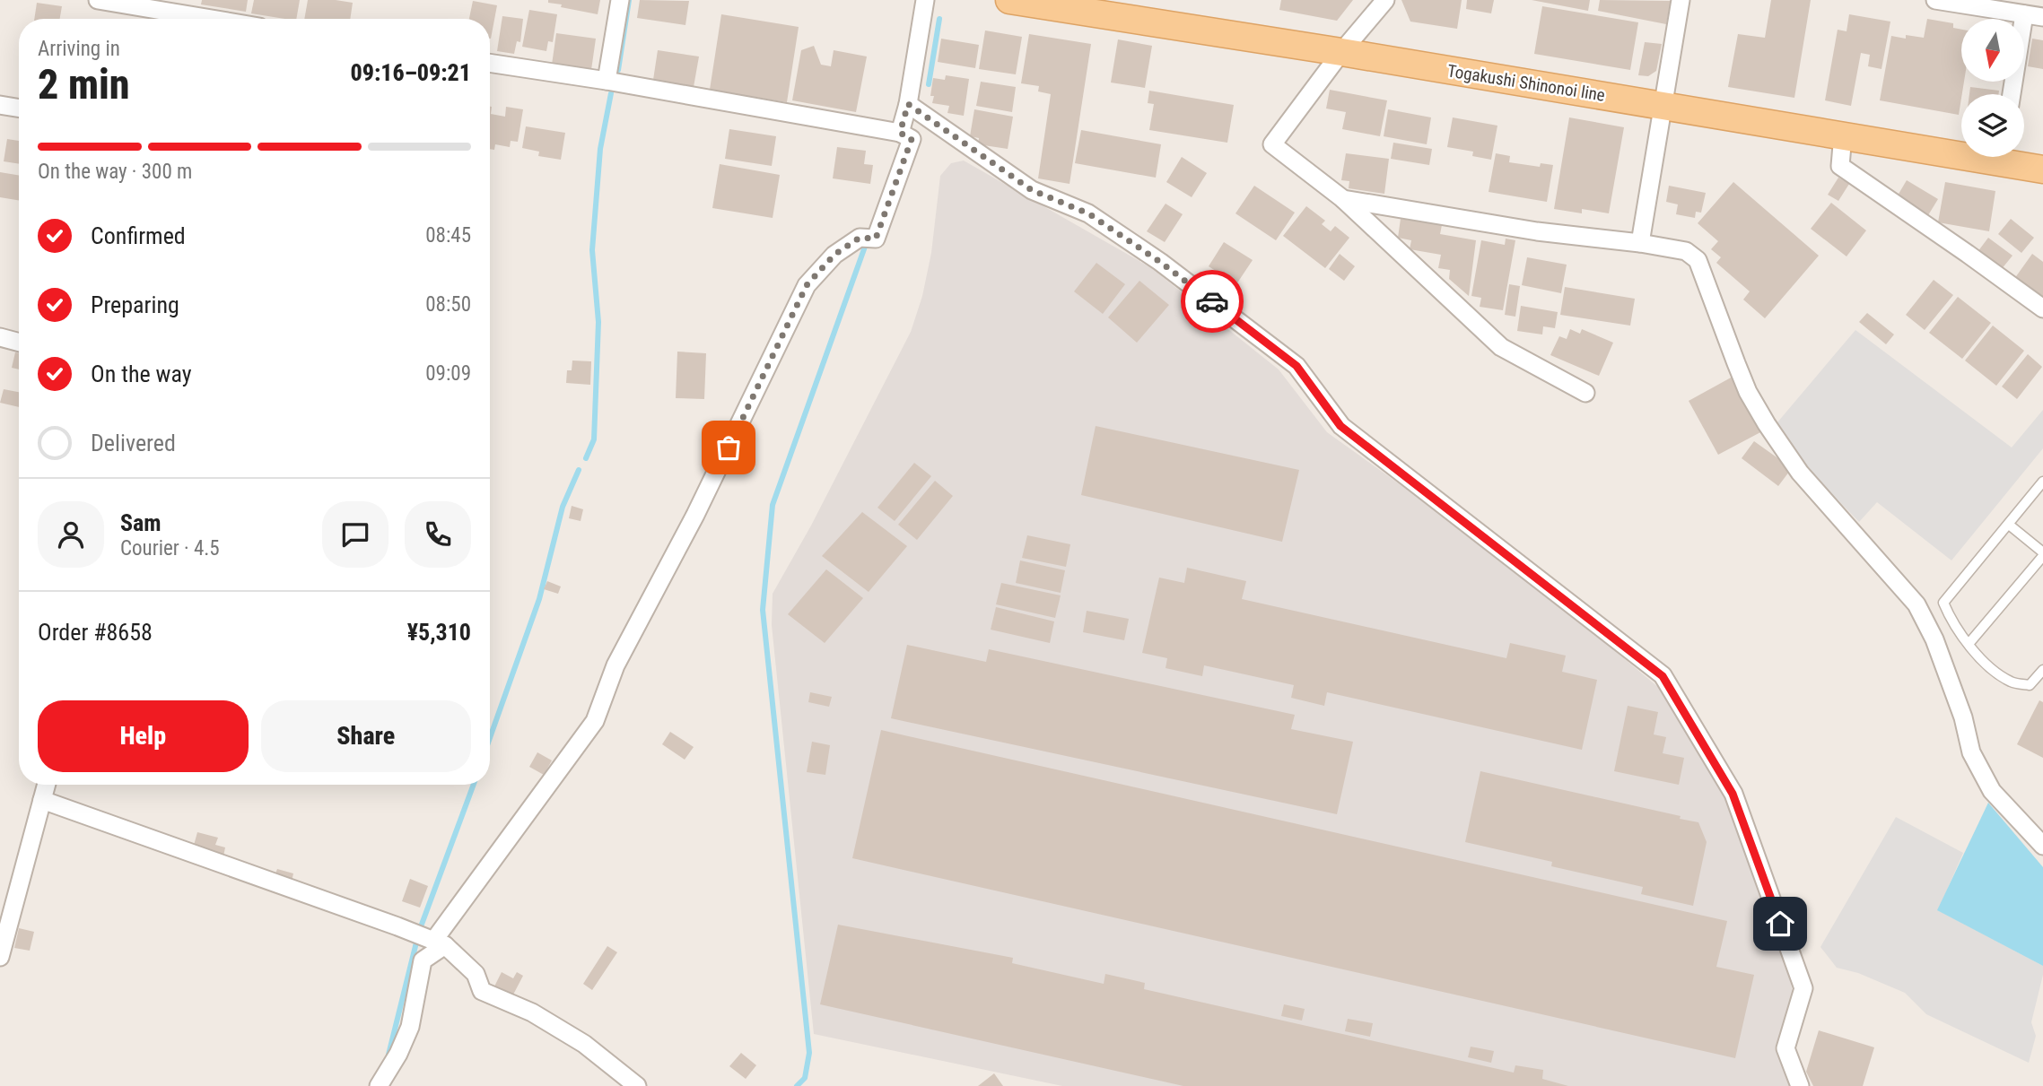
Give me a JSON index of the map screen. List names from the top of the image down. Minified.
{"streets":{"main road":["Togakushi Shinonoi line"]},"north":"bottom","page":{"heading":["2 min","Arriving in","09:16–09:21"],"panel":["Sam","Courier · 4.5","Order #8658","¥5,310"],"bar":"On the way · 300 m","list":[["Confirmed","08:45"],["Preparing","08:50"],["On the way","09:09"],"Delivered"],"buttons":["Help","Share"]}}
